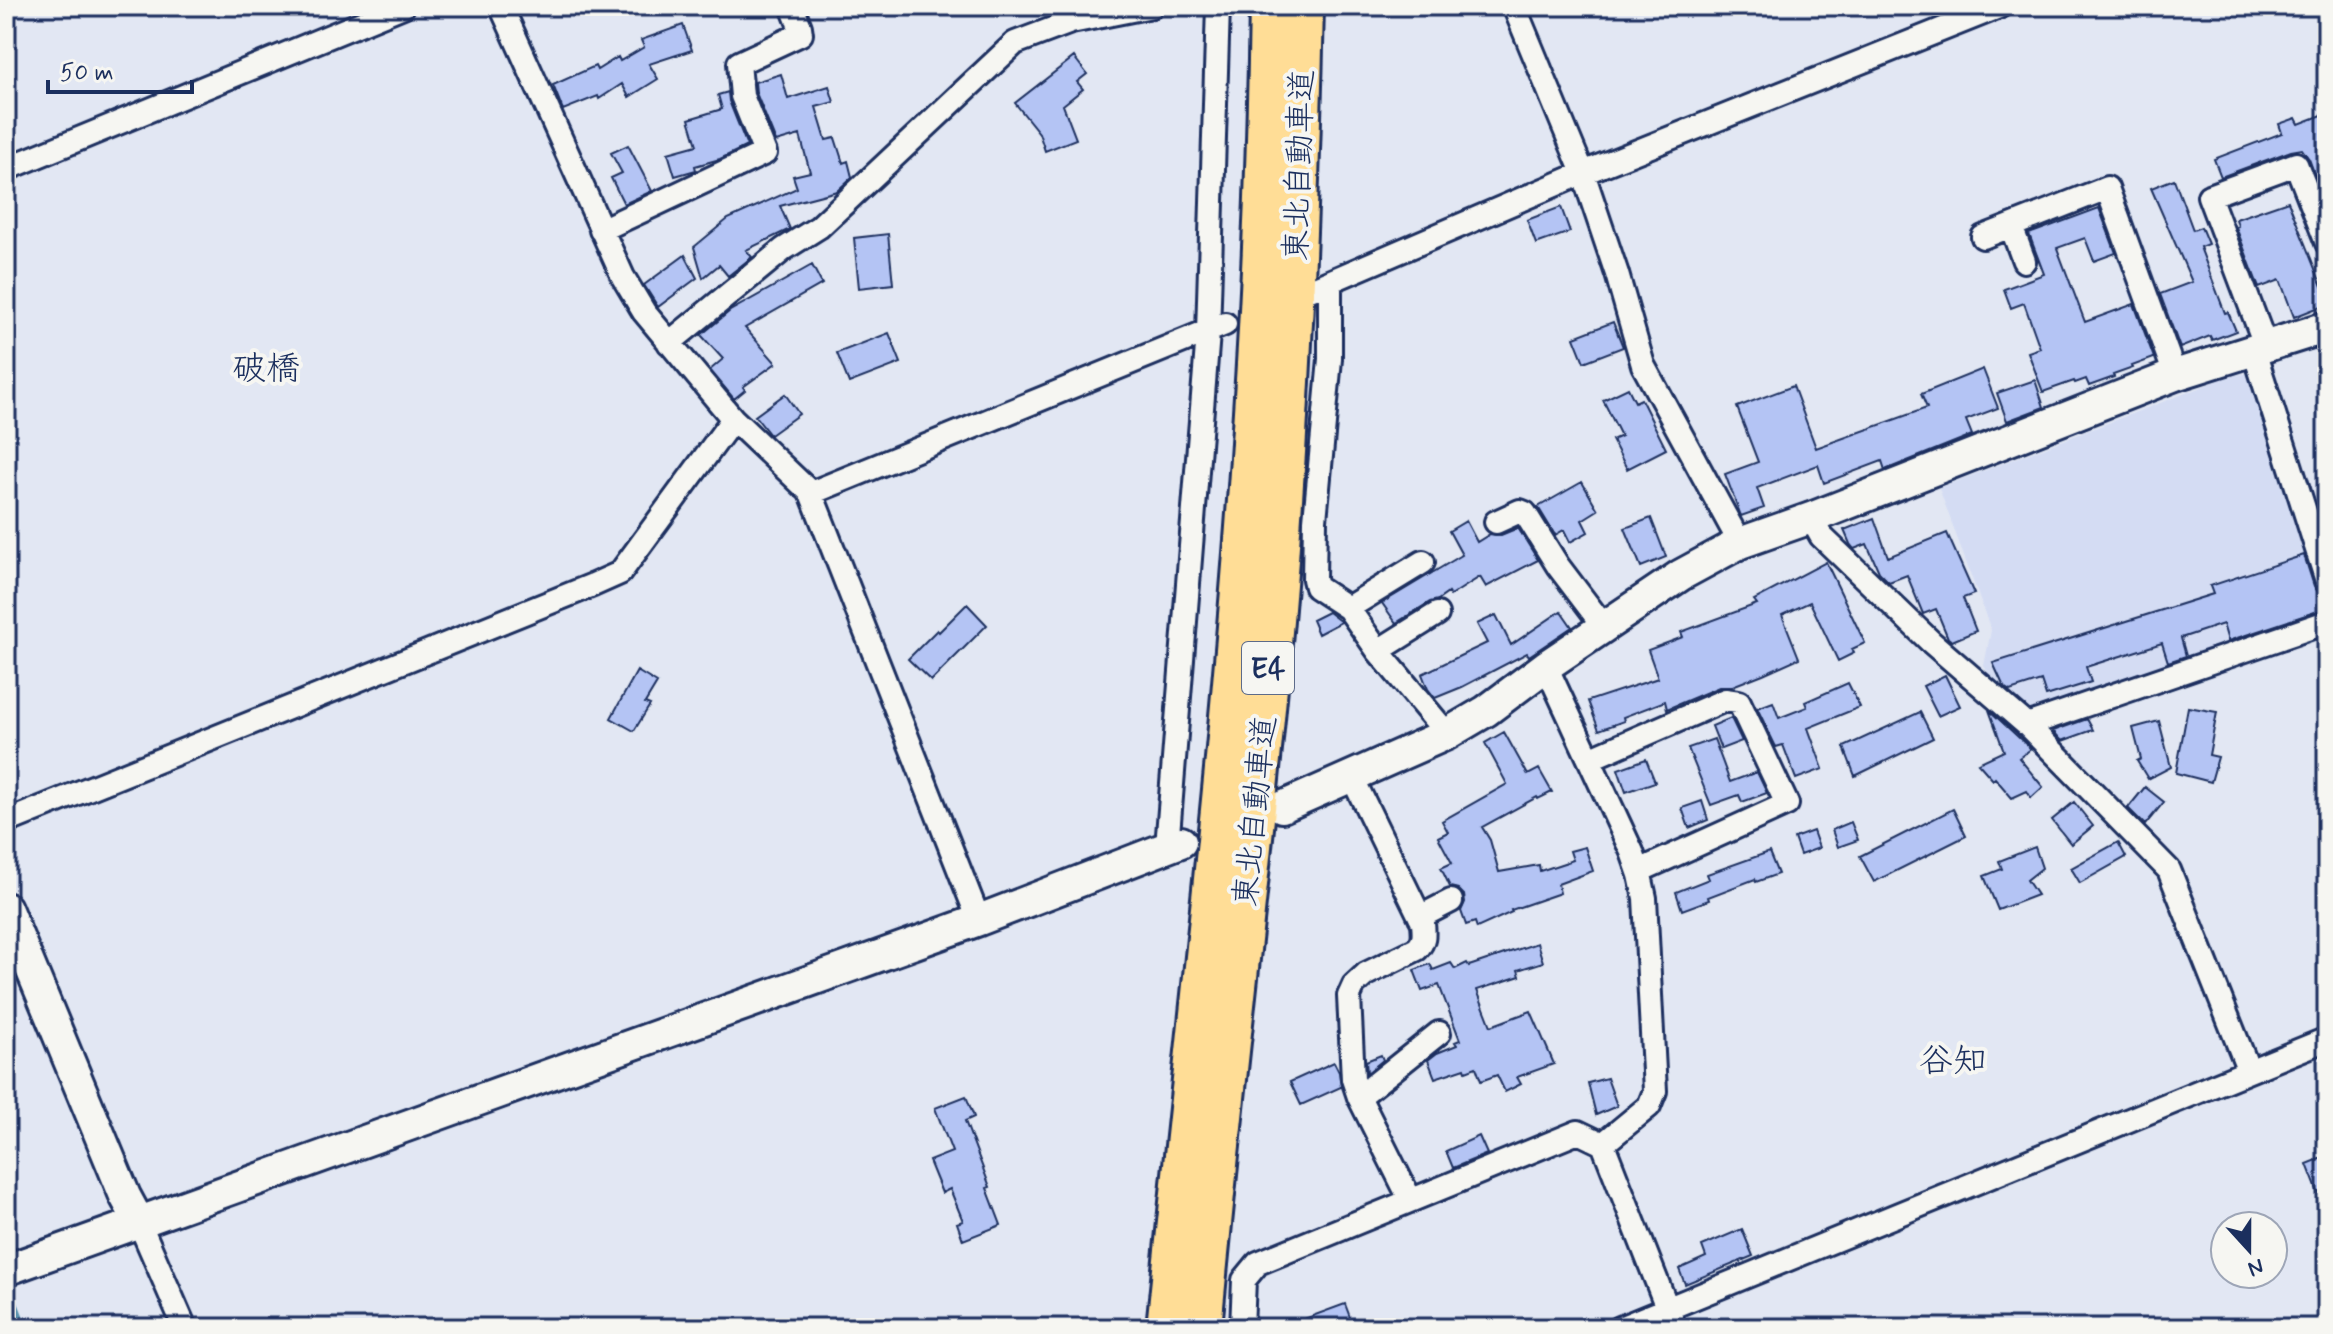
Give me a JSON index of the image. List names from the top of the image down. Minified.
{"streets":{"highway":["東北自動車道","E4"]},"districts":["破橋","谷知"],"scale_bar":"50 m","north":"bottom"}
